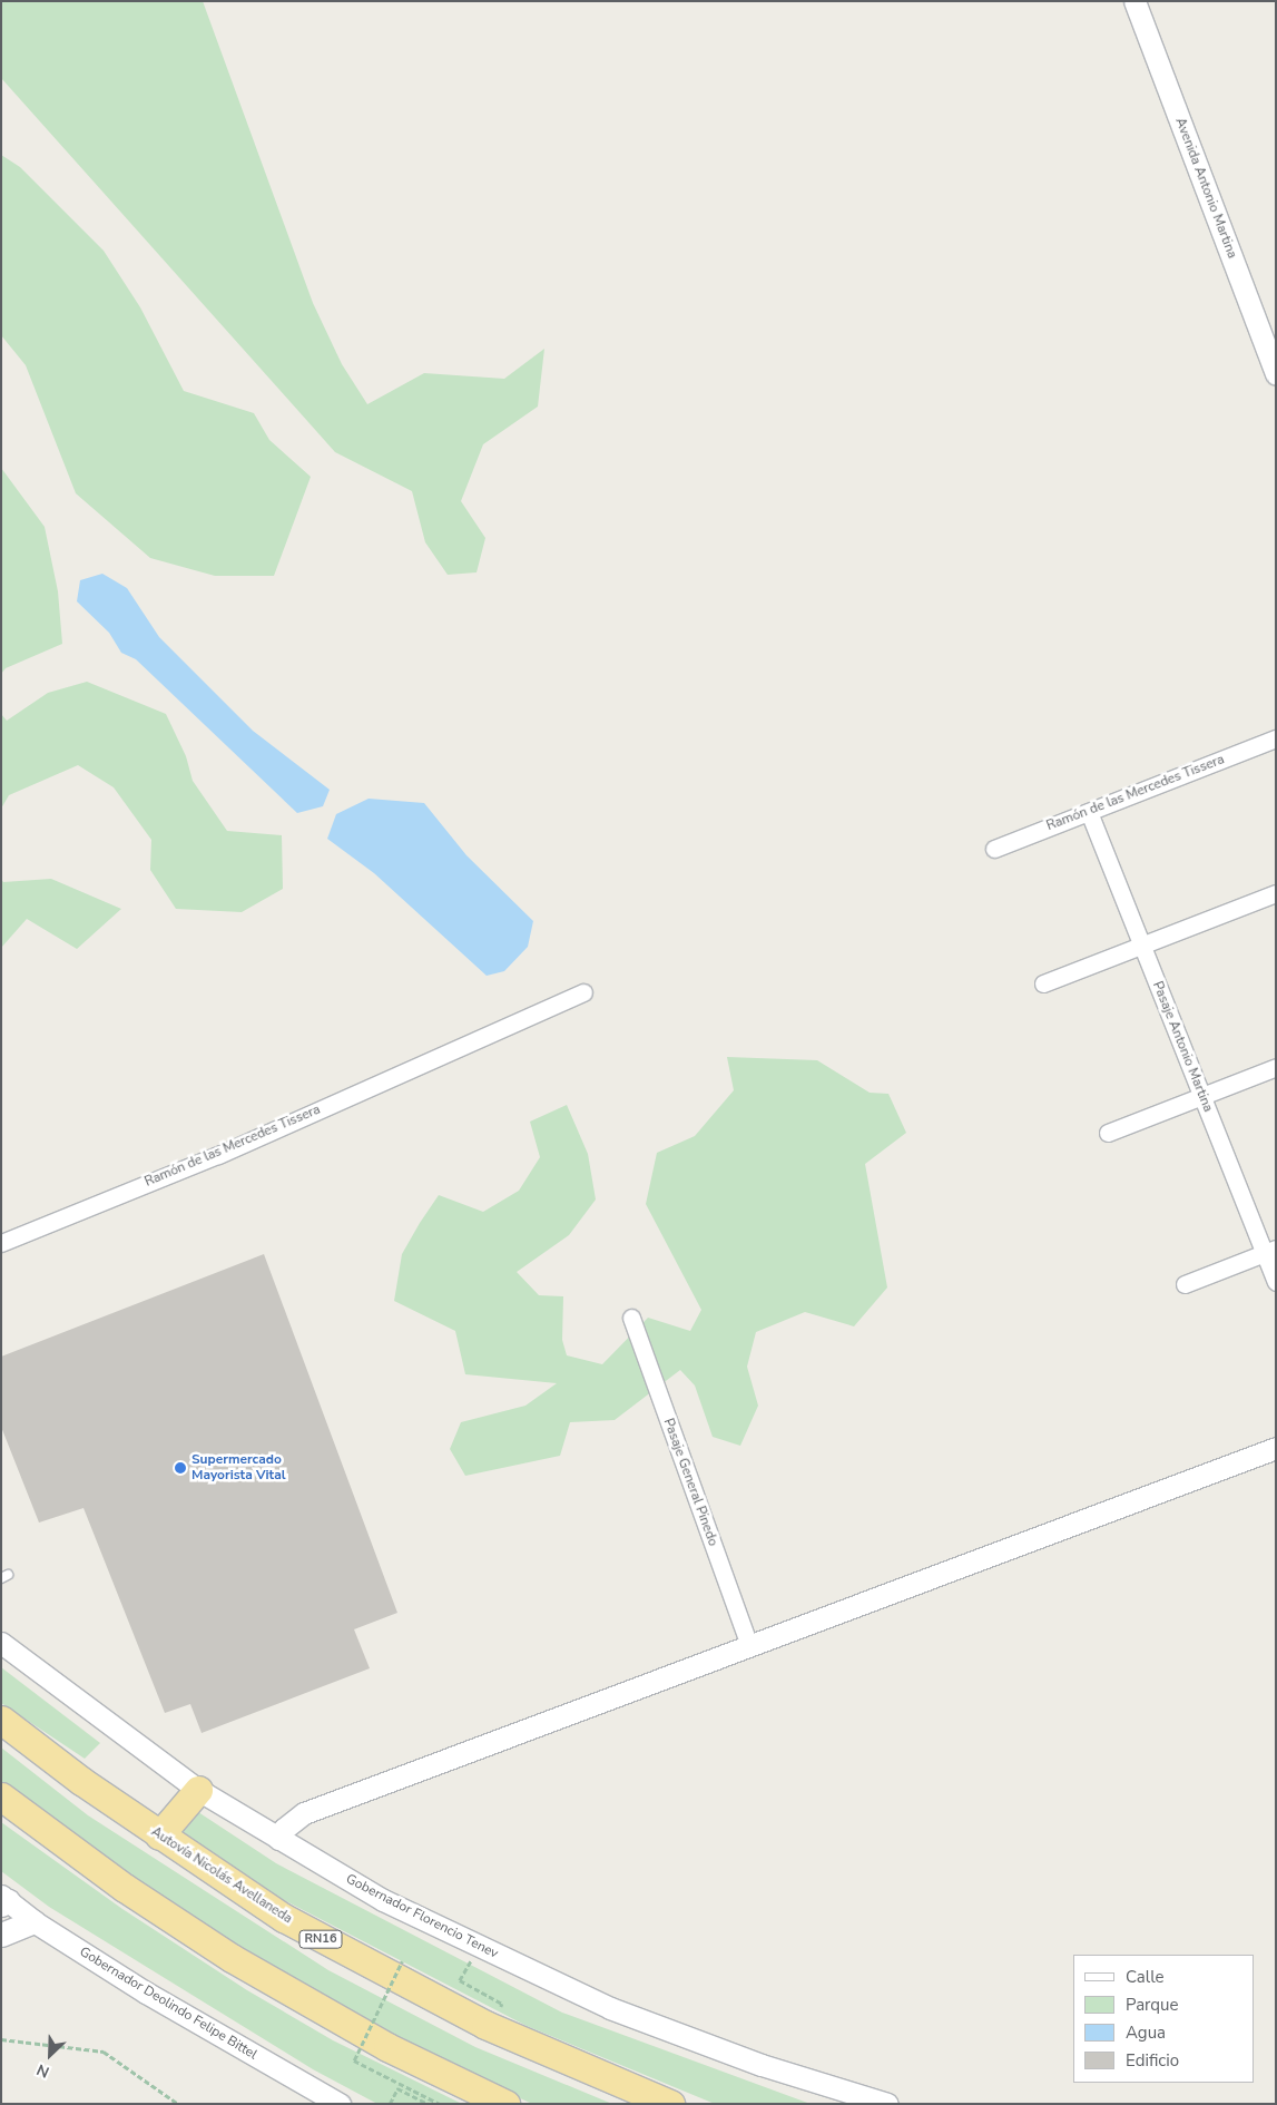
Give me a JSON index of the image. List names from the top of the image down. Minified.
{"streets":{"highway":["Autovía Nicolás Avellaneda","RN16"],"street":["Avenida Antonio Martina","Ramón de las Mercedes Tissera","Pasaje Antonio Martina","Pasaje General Pinedo","Gobernador Florencio Tenev","Gobernador Deolindo Felipe Bittel"]},"crossings":[["Ramón de las Mercedes Tissera","Pasaje Antonio Martina"]],"places":["Supermercado Mayorista Vital"],"legend":["Calle","Parque","Agua","Edificio"],"north":"bottom left"}
